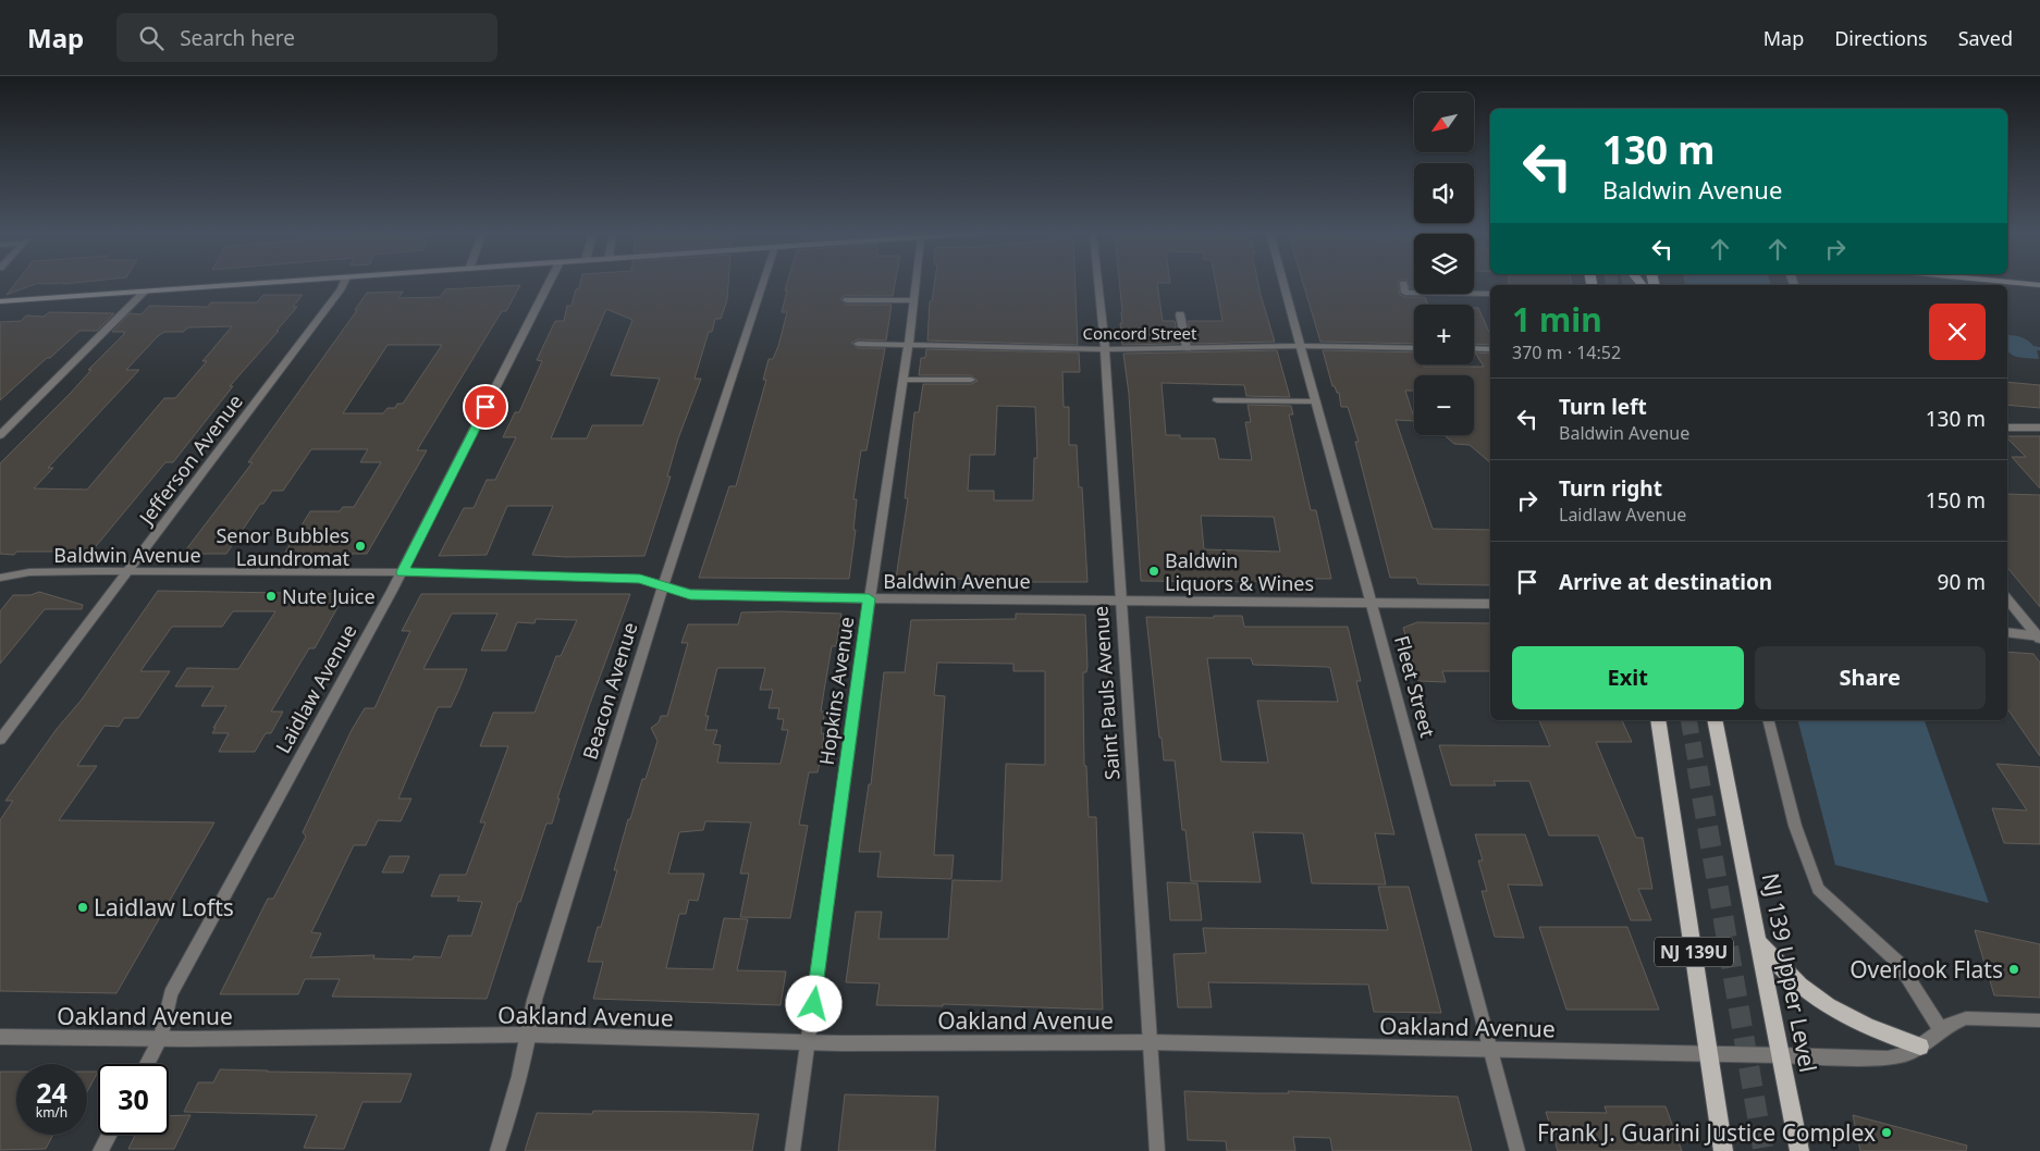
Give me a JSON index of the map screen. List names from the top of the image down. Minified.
{"streets":{"main road":["NJ 139U","NJ 139 Upper Level"],"street":["Concord Street","Jefferson Avenue","Baldwin Avenue","Fleet Street","Laidlaw Avenue","Beacon Avenue","Hopkins Avenue","Saint Pauls Avenue","Oakland Avenue"]},"crossings":[["Concord Street","Fleet Street"],["Concord Street","Hopkins Avenue"],["Concord Street","Saint Pauls Avenue"],["Jefferson Avenue","Baldwin Avenue"],["Baldwin Avenue","Fleet Street"],["Baldwin Avenue","Laidlaw Avenue"],["Baldwin Avenue","Beacon Avenue"],["Baldwin Avenue","Hopkins Avenue"],["Baldwin Avenue","Saint Pauls Avenue"],["Fleet Street","Oakland Avenue"],["Laidlaw Avenue","Oakland Avenue"],["Beacon Avenue","Oakland Avenue"],["Hopkins Avenue","Oakland Avenue"],["Saint Pauls Avenue","Oakland Avenue"],["NJ 139U","Oakland Avenue"],["NJ 139 Upper Level","Oakland Avenue"]],"places":["Senor Bubbles Laundromat","Baldwin Liquors & Wines","Nute Juice","Laidlaw Lofts","Overlook Flats","Frank J. Guarini Justice Complex"],"north":"bottom left","page":{"header":"Map","search":"Search here","nav":["Map","Directions","Saved"],"map_buttons":["+","−"],"turn":["130 m","Baldwin Avenue"],"heading":["1 min","370 m · 14:52"],"list":[{"name":"Turn left","note":"Baldwin Avenue","value":"130 m"},{"name":"Turn right","note":"Laidlaw Avenue","value":"150 m"},{"name":"Arrive at destination","value":"90 m"}],"buttons":["Exit","Share"],"speed":"24 km/h","limit":"30"}}
